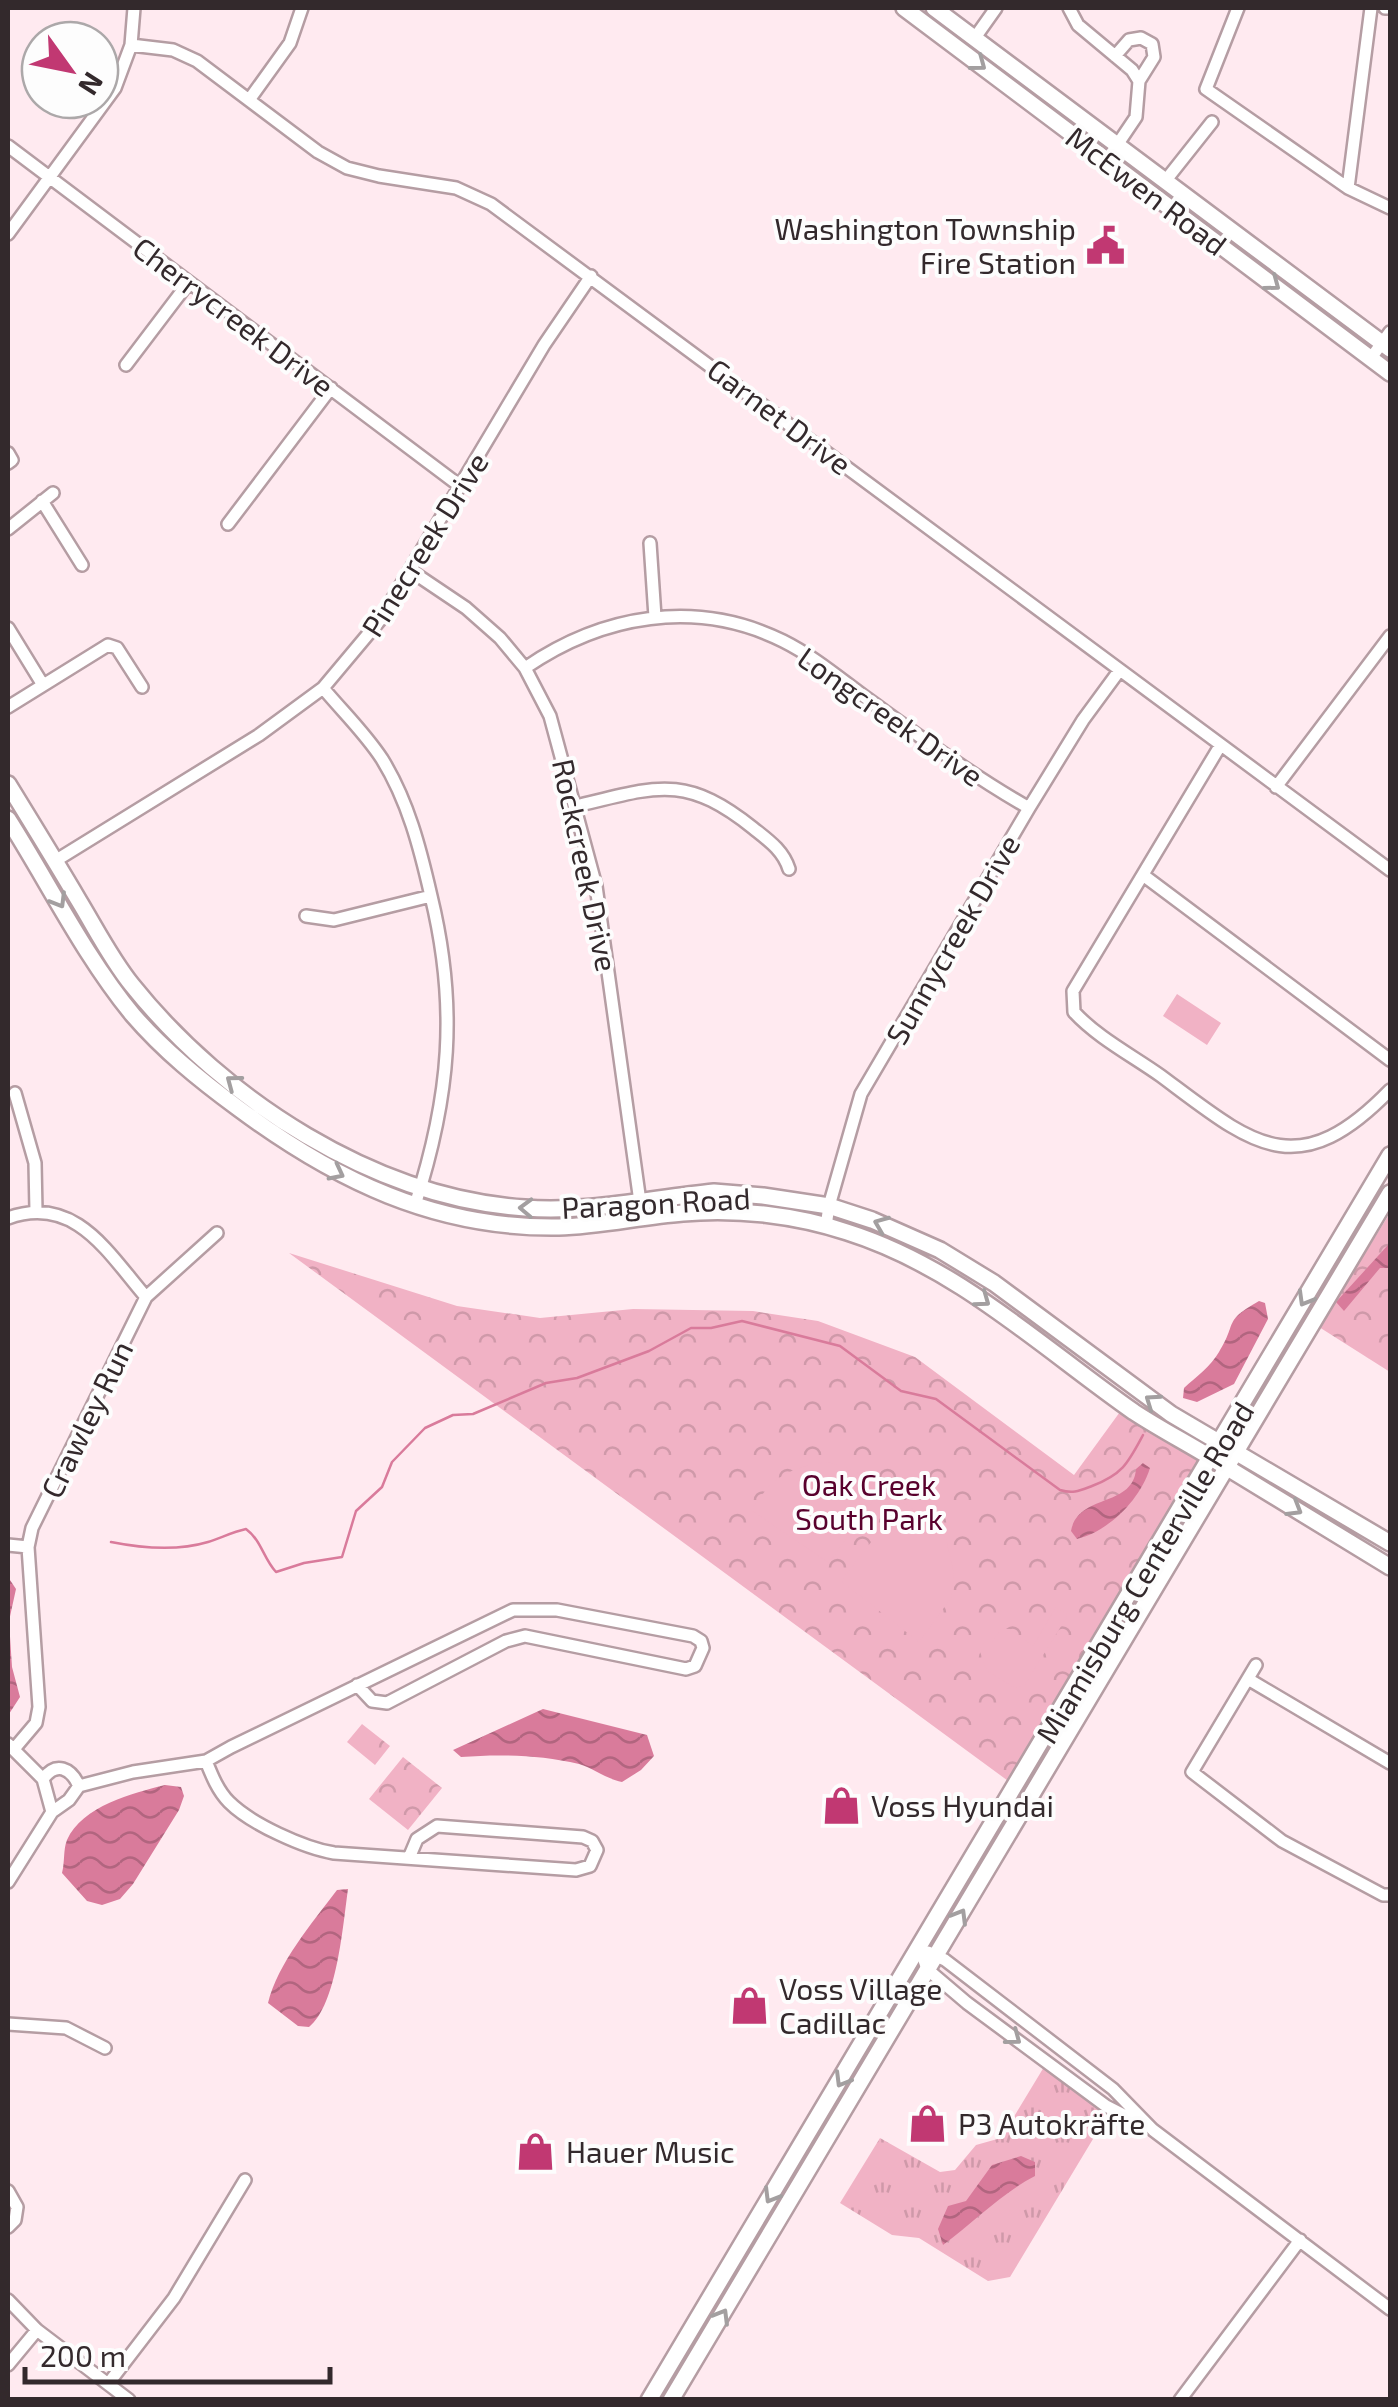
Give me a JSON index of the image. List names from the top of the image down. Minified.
{"streets":{"street":["McEwen Road","Cherrycreek Drive","Garnet Drive","Pinecreek Drive","Longcreek Drive","Rockcreek Drive","Sunnycreek Drive","Paragon Road","Crawley Run","Miamisburg Centerville Road"]},"crossings":[["Cherrycreek Drive","Pinecreek Drive"],["Garnet Drive","Pinecreek Drive"],["Garnet Drive","Sunnycreek Drive"],["Pinecreek Drive","Rockcreek Drive"],["Pinecreek Drive","Paragon Road"],["Longcreek Drive","Rockcreek Drive"],["Longcreek Drive","Sunnycreek Drive"],["Rockcreek Drive","Paragon Road"],["Sunnycreek Drive","Paragon Road"],["Paragon Road","Miamisburg Centerville Road"]],"parks":["Oak Creek South Park"],"places":{"public building":["Washington Township Fire Station"],"shop":["Voss Hyundai","Voss Village Cadillac","P3 Autokräfte","Hauer Music"]},"scale_bar":"200 m","north":"bottom right"}
